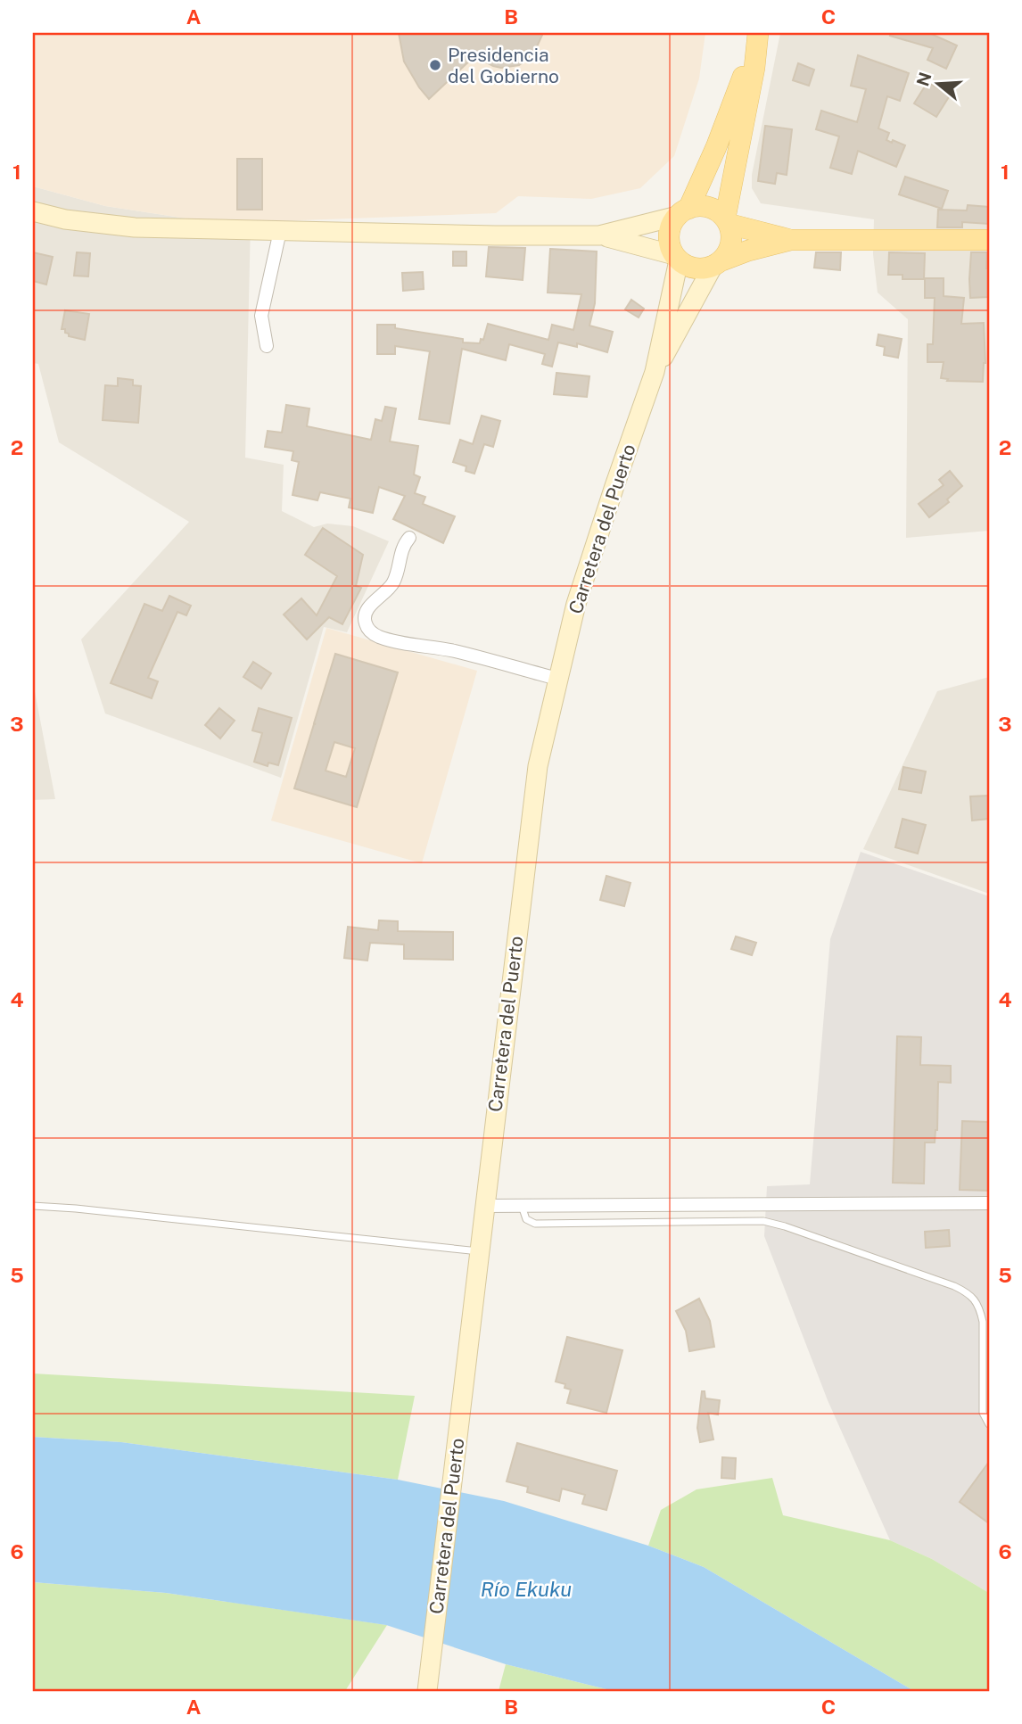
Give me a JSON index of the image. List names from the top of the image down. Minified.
{"streets":{"main road":["Carretera del Puerto"]},"water":["Río Ekuku"],"places":["Presidencia del Gobierno"],"north":"left","grid":{"columns":["A","B","C"],"rows":["1","2","3","4","5","6"]}}
